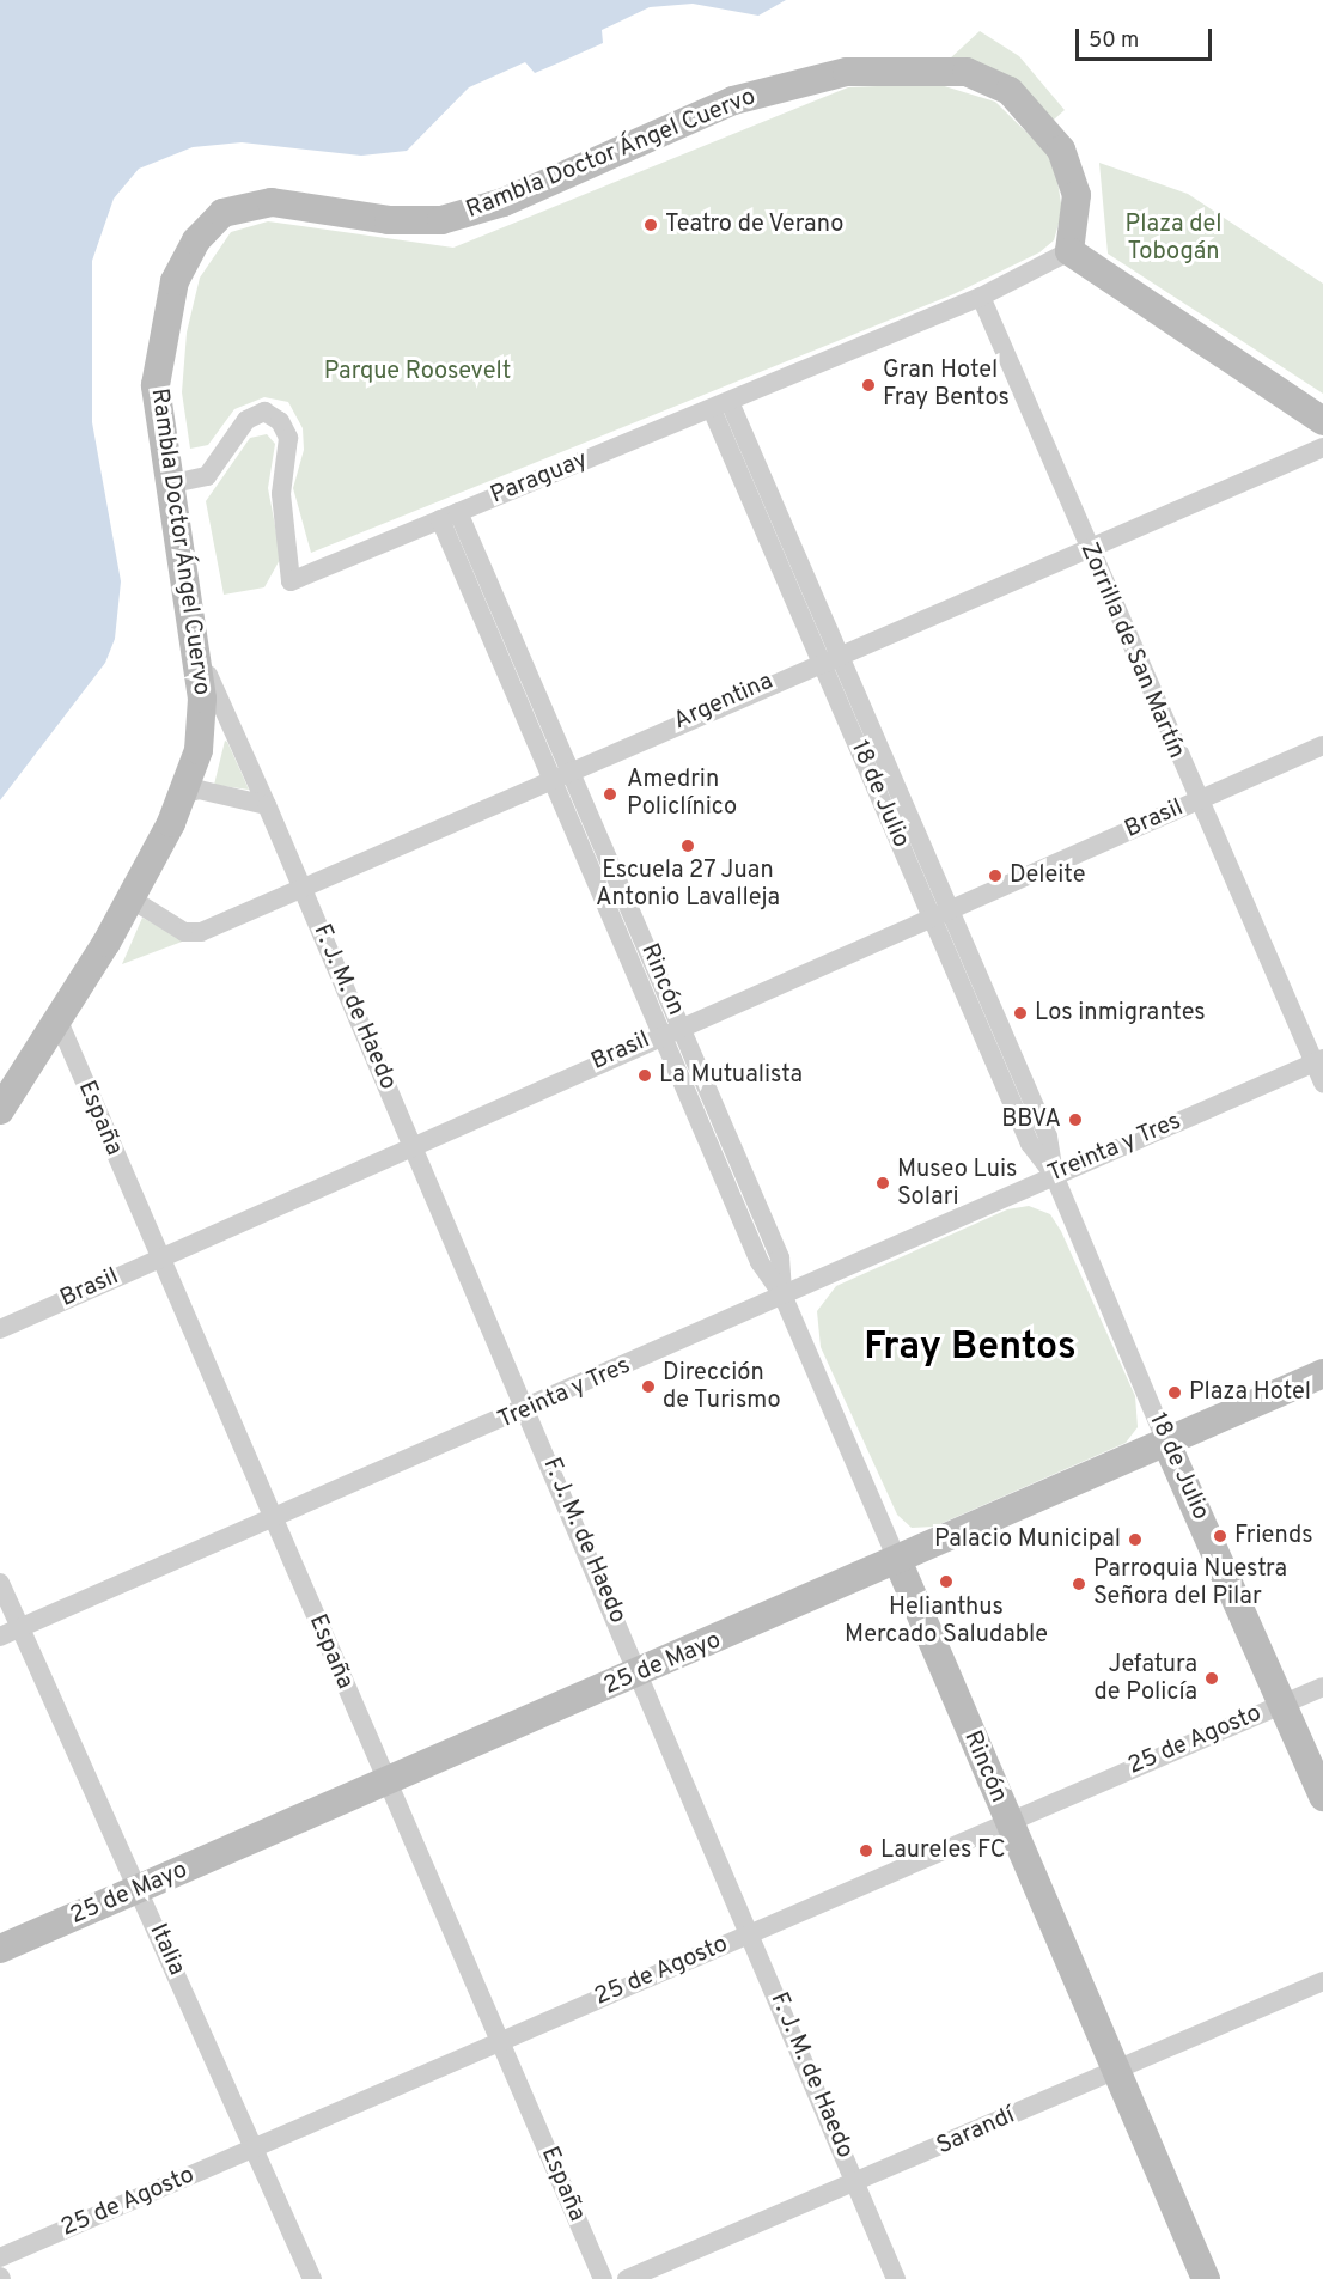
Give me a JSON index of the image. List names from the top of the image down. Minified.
{"streets":{"street":["Rambla Doctor Ángel Cuervo","Paraguay","Zorrilla de San Martín","Argentina","18 de Julio","Brasil","Rincón","F. J. M. de Haedo","España","Treinta y Tres","25 de Mayo","25 de Agosto","Italia","Sarandí"]},"crossings":[["Rambla Doctor Ángel Cuervo","Paraguay"],["Rambla Doctor Ángel Cuervo","Argentina"],["Rambla Doctor Ángel Cuervo","F. J. M. de Haedo"],["Rambla Doctor Ángel Cuervo","España"],["Paraguay","Zorrilla de San Martín"],["Paraguay","18 de Julio"],["Paraguay","Rincón"],["Zorrilla de San Martín","Argentina"],["Zorrilla de San Martín","Brasil"],["Zorrilla de San Martín","Treinta y Tres"],["Argentina","18 de Julio"],["Argentina","Rincón"],["Argentina","F. J. M. de Haedo"],["18 de Julio","Brasil"],["18 de Julio","Treinta y Tres"],["18 de Julio","25 de Mayo"],["18 de Julio","25 de Agosto"],["Brasil","Rincón"],["Brasil","F. J. M. de Haedo"],["Brasil","España"],["Rincón","Treinta y Tres"],["Rincón","25 de Mayo"],["Rincón","25 de Agosto"],["Rincón","Sarandí"],["F. J. M. de Haedo","Treinta y Tres"],["F. J. M. de Haedo","25 de Mayo"],["F. J. M. de Haedo","25 de Agosto"],["F. J. M. de Haedo","Sarandí"],["España","Treinta y Tres"],["España","25 de Mayo"],["España","25 de Agosto"],["Treinta y Tres","Italia"],["25 de Mayo","Italia"],["25 de Agosto","Italia"]],"districts":["Fray Bentos"],"parks":["Plaza del Tobogán","Parque Roosevelt"],"places":["Teatro de Verano","Gran Hotel Fray Bentos","Amedrin Policlínico","Escuela 27 Juan Antonio Lavalleja","Deleite","Los inmigrantes","La Mutualista","BBVA","Museo Luis Solari","Dirección de Turismo","Plaza Hotel","Friends","Palacio Municipal","Helianthus Mercado Saludable","Parroquia Nuestra Señora del Pilar","Jefatura de Policía","Laureles FC"],"scale_bar":"50 m"}
